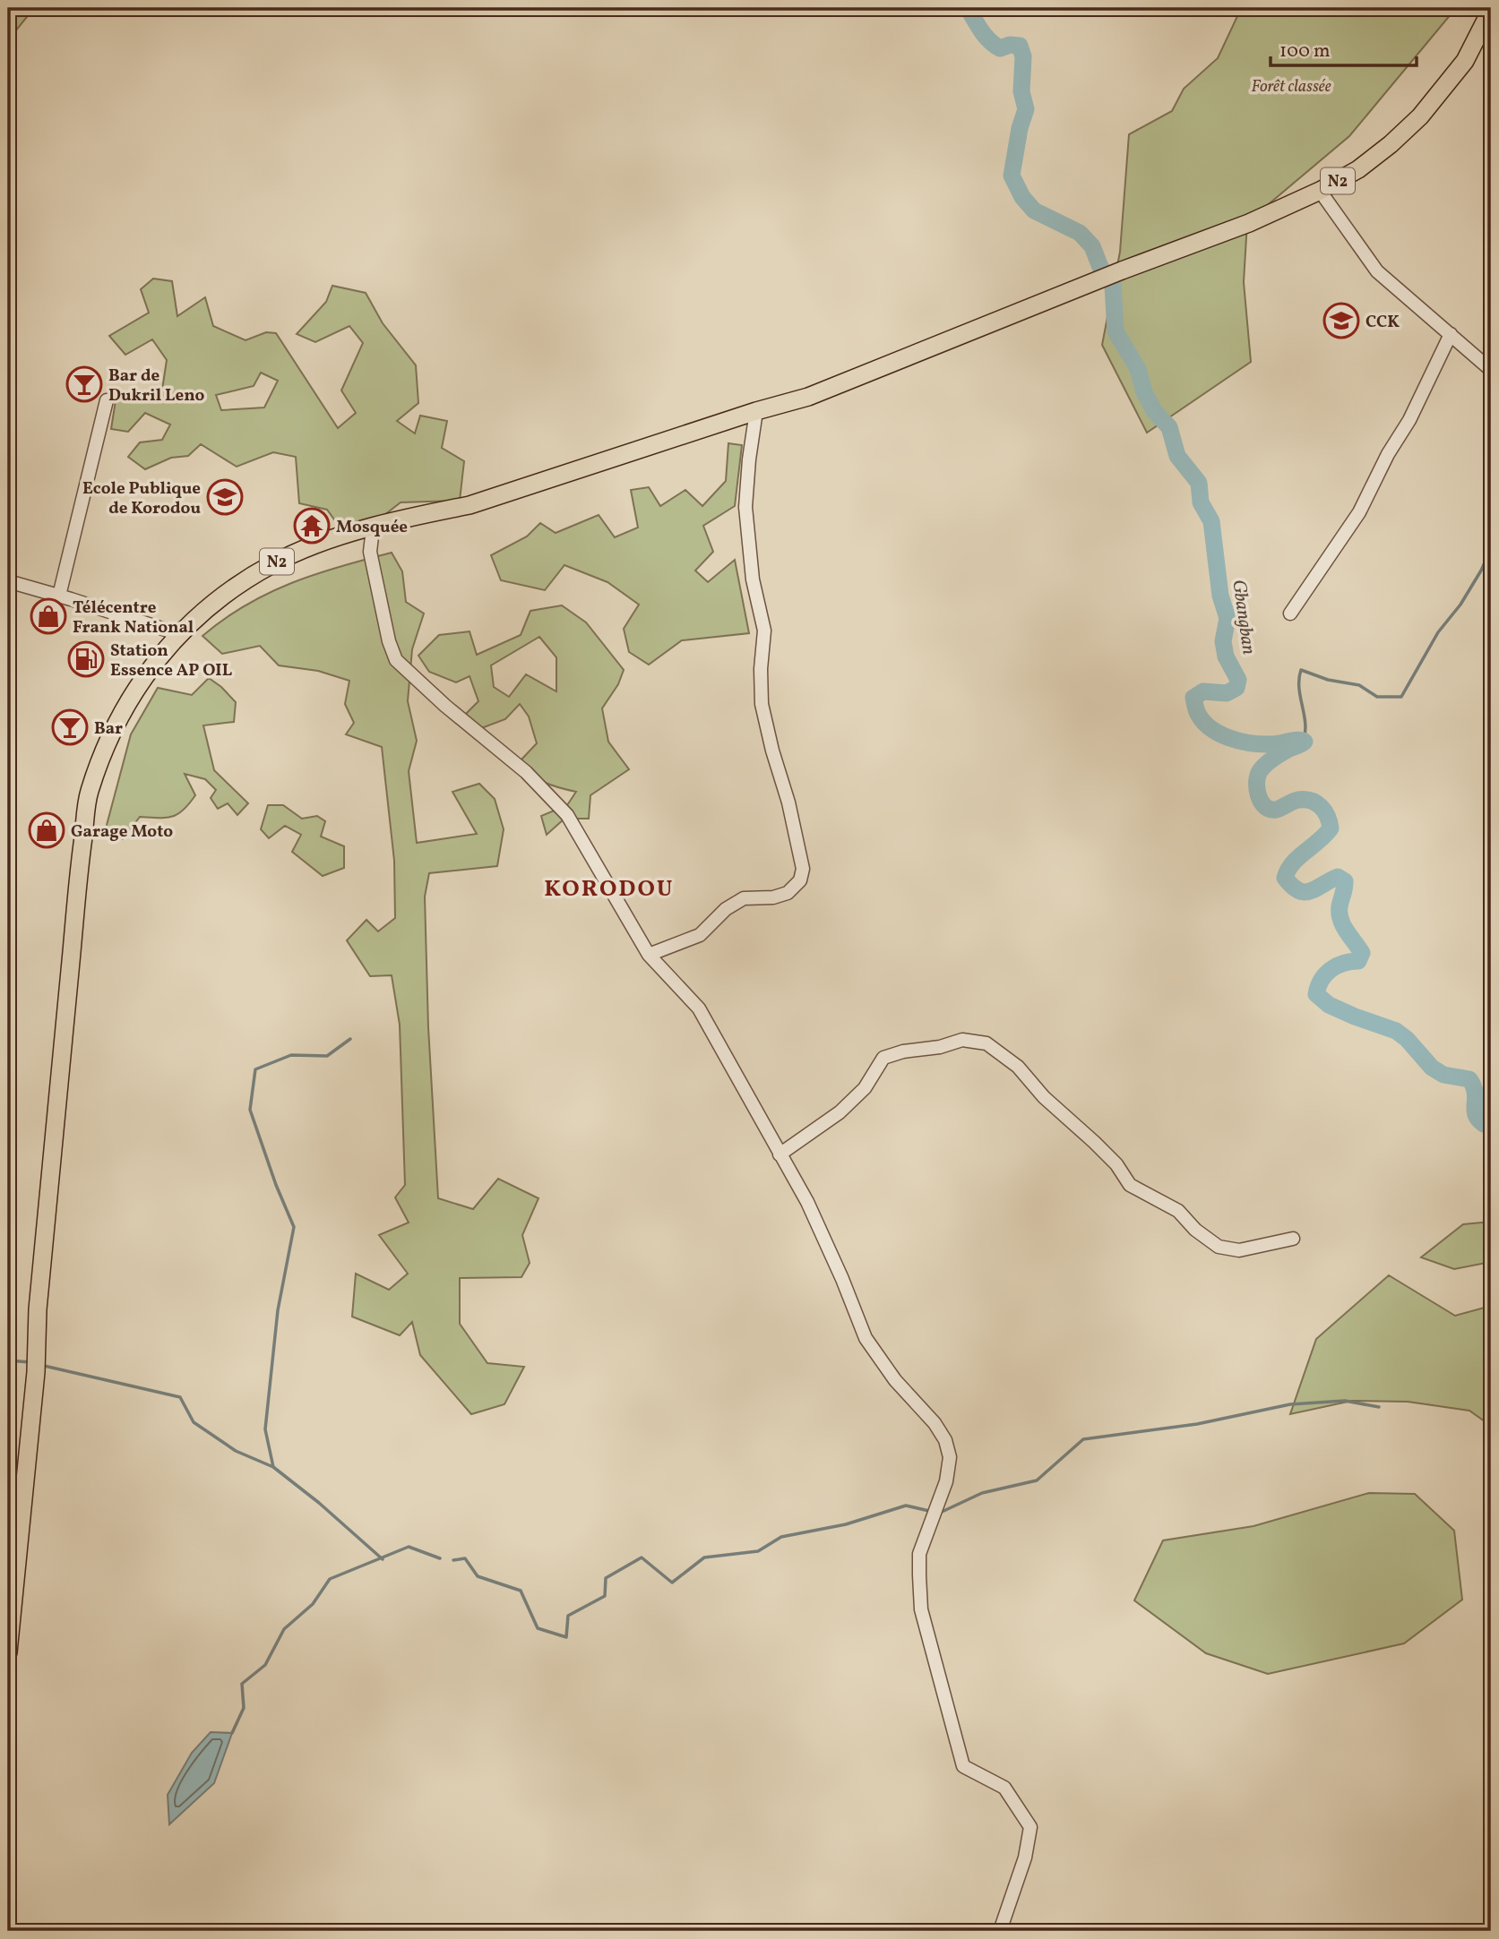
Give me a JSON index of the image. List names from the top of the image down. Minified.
{"streets":{"highway":["N2"]},"districts":["KORODOU"],"water":["Gbangban"],"parks":["Forêt classée"],"places":{"school or university":["CCK","Ecole Publique de Korodou"],"bar":["Bar de Dukril Leno","Bar"],"temple":["Mosquée"],"shop":["Télécentre Frank National","Garage Moto"],"fuel station":["Station Essence AP OIL"]},"scale_bar":"100 m"}
